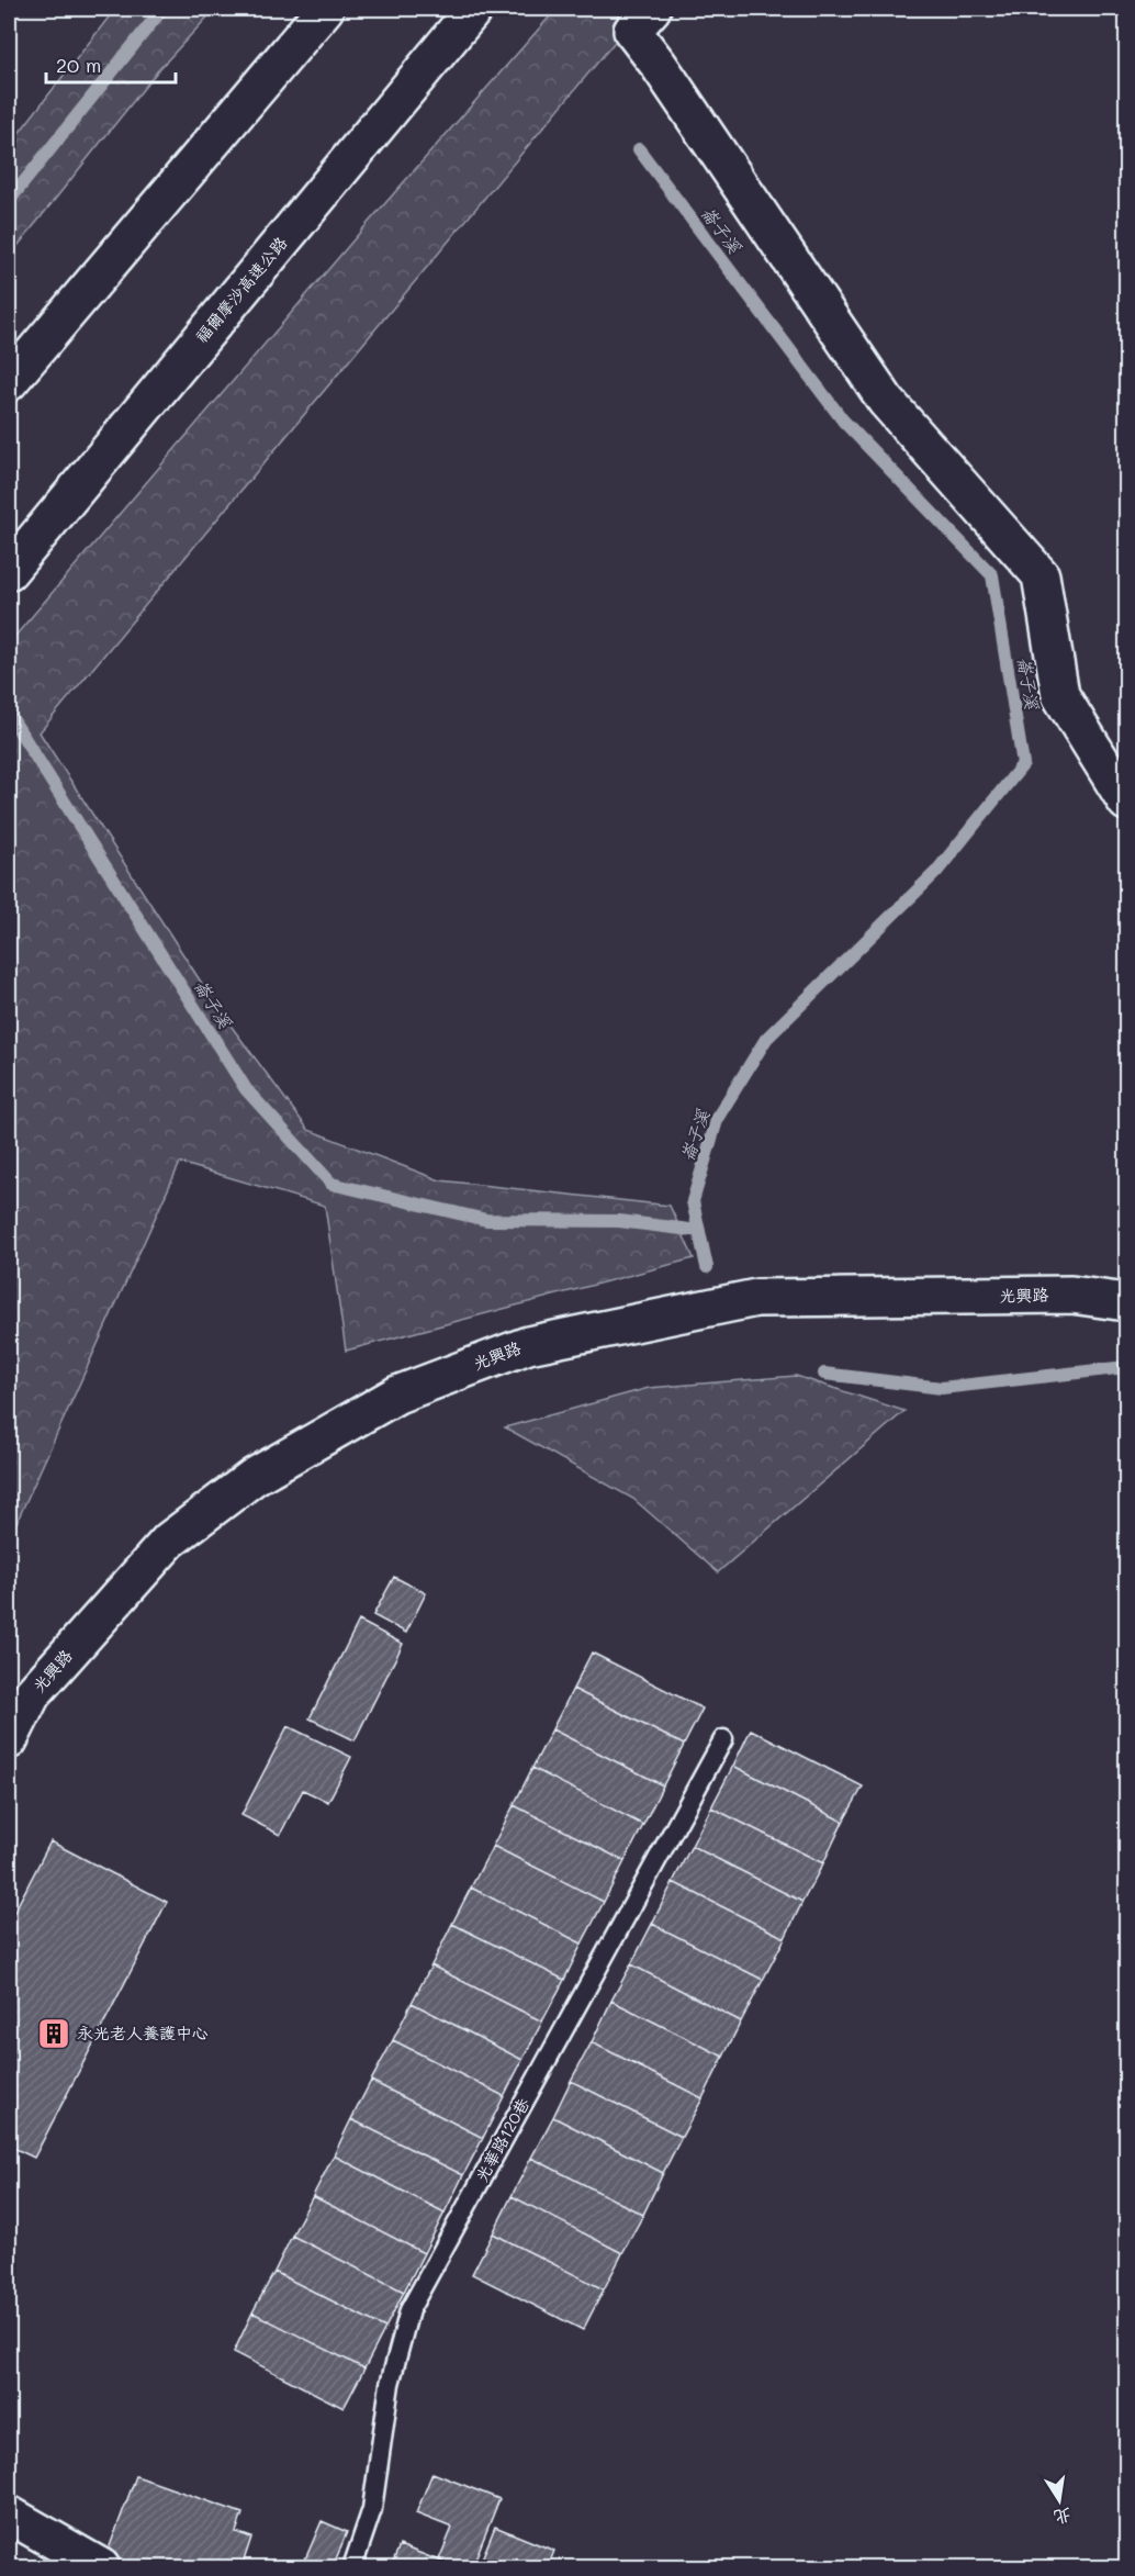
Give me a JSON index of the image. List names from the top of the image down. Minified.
{"streets":{"main road":["福爾摩沙高速公路","光興路"],"lane":["光華路120巷"]},"water":["崙子溪"],"places":{"building":["永光老人養護中心"]},"scale_bar":"20 m","north":"bottom"}
